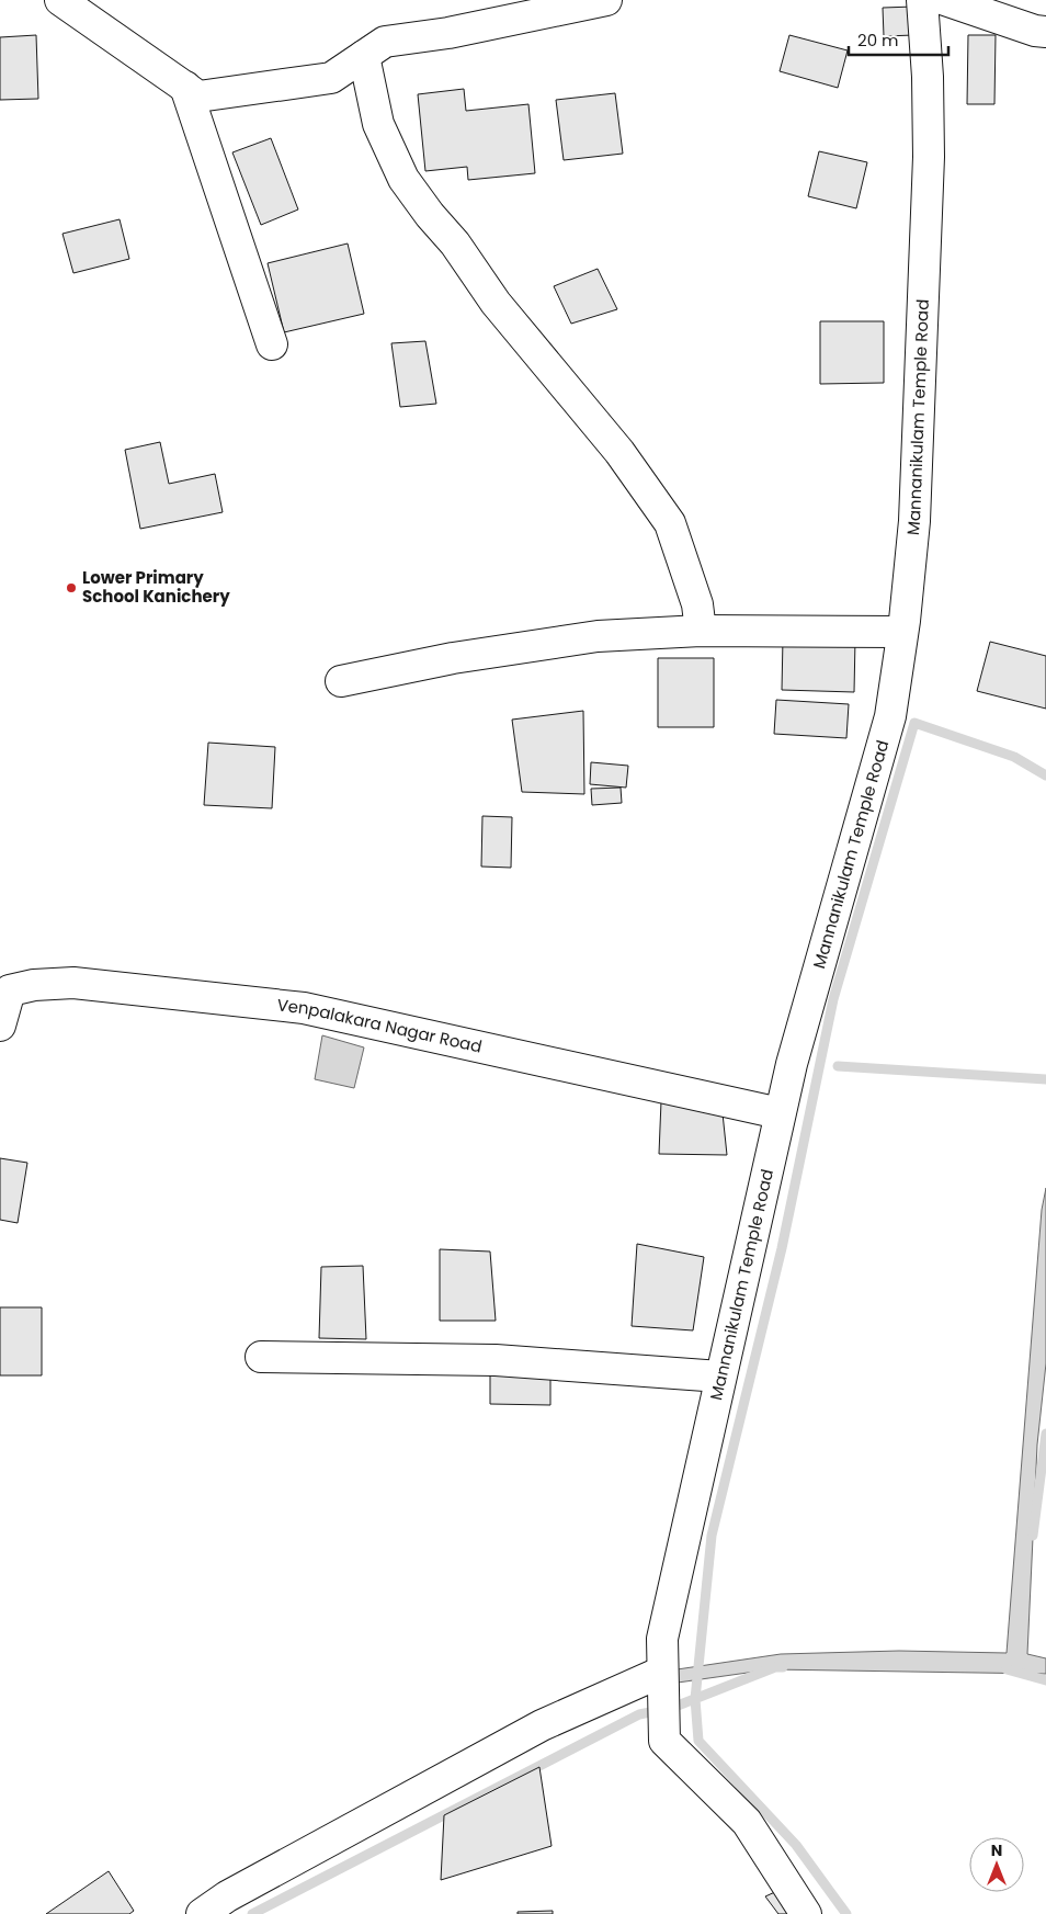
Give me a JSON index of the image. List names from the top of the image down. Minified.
{"streets":{"street":["Mannanikulam Temple Road","Venpalakara Nagar Road"]},"crossings":[["Mannanikulam Temple Road","Venpalakara Nagar Road"]],"places":["Lower Primary School Kanichery"],"scale_bar":"20 m","north":"top"}
